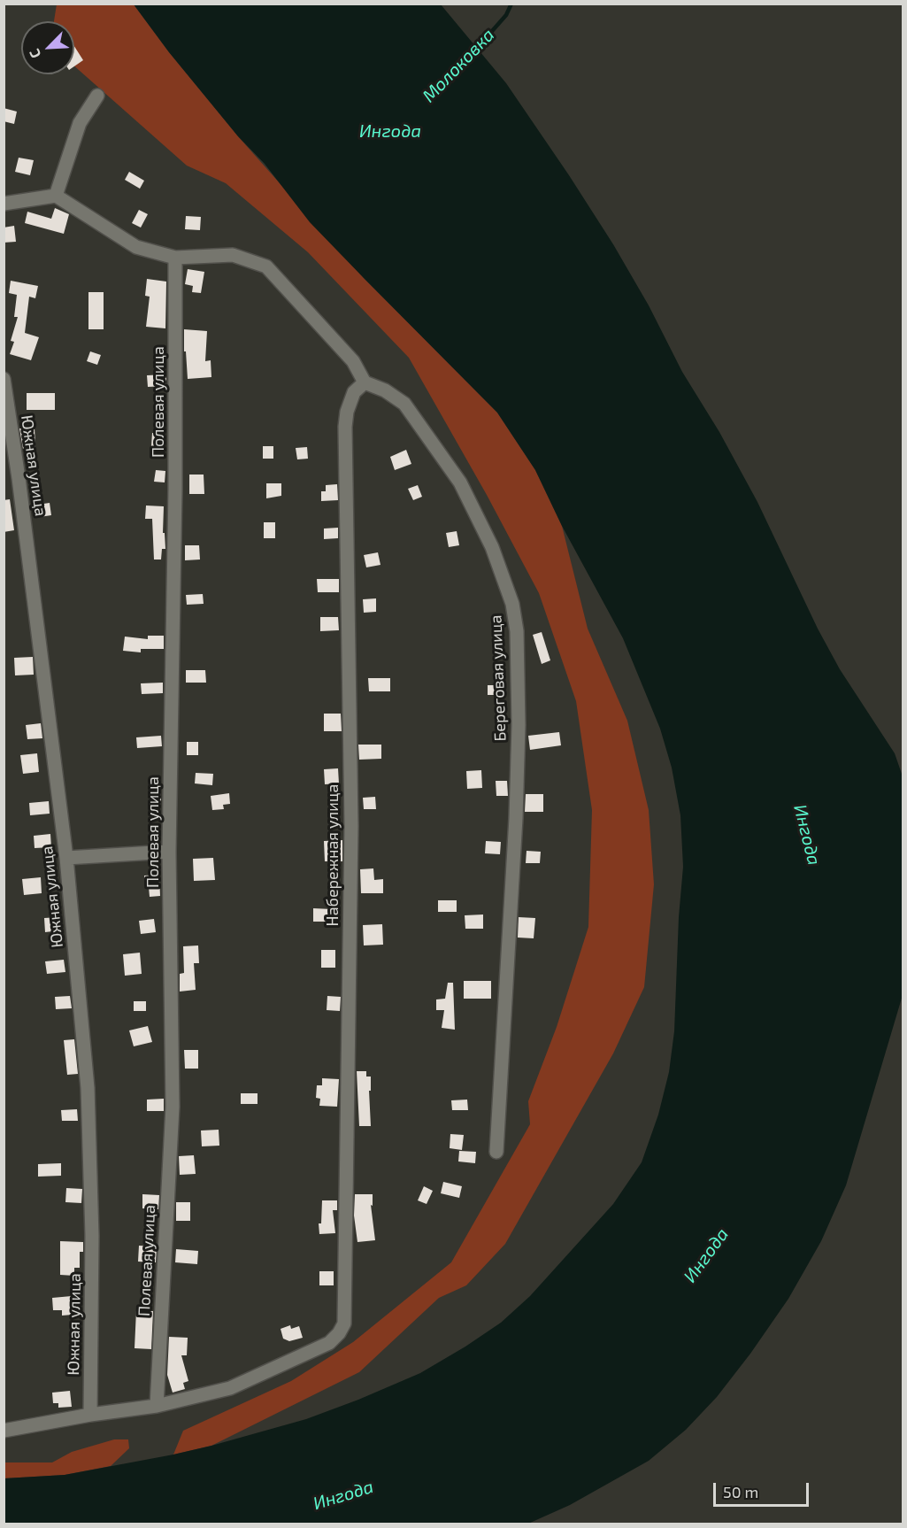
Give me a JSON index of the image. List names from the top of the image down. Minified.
{"streets":{"street":["Полевая улица","Южная улица","Береговая улица","Набережная улица"]},"crossings":[["Полевая улица","Набережная улица"],["Береговая улица","Набережная улица"]],"water":["Молоковка","Ингода"],"scale_bar":"50 m","north":"bottom left"}
